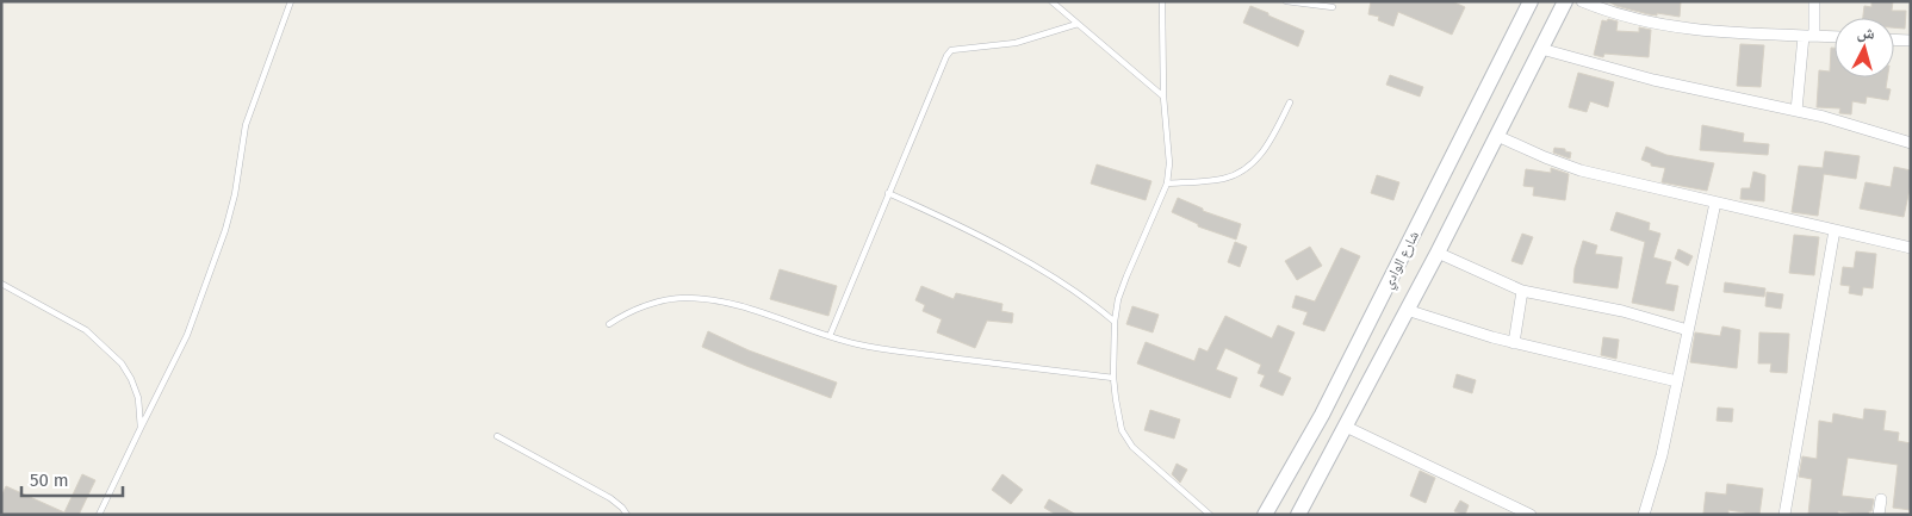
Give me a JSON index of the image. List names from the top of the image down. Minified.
{"streets":{"main road":["شارع الوادي"]},"scale_bar":"50 m","north":"top"}
